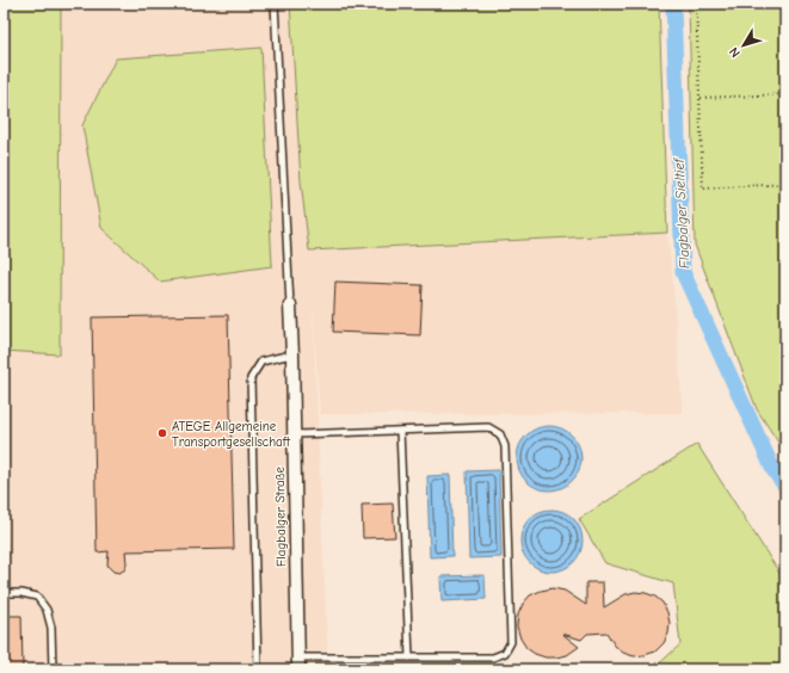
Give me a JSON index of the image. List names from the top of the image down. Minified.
{"streets":{"street":["Flagbalger Straße"]},"water":["Flagbalger Sieltief"],"places":["ATEGE Allgemeine Transportgesellschaft"],"north":"bottom left"}
